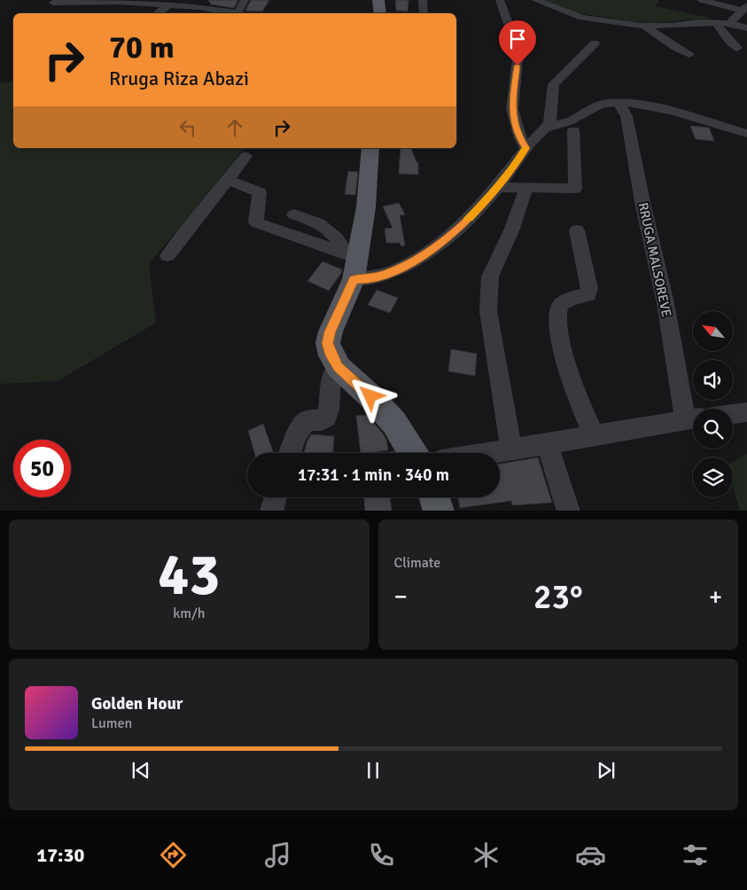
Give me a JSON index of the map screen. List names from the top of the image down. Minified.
{"streets":{"street":["RRUGA MALSOREVE"]},"north":"top left","page":{"turn":["70 m","Rruga Riza Abazi"],"limit":"50","trip":"17:31 · 1 min · 340 m","tile":[["43","km/h"],"Climate"],"heat":["−","23°","+"],"song":["Golden Hour","Lumen"],"tabs":"17:30"}}
